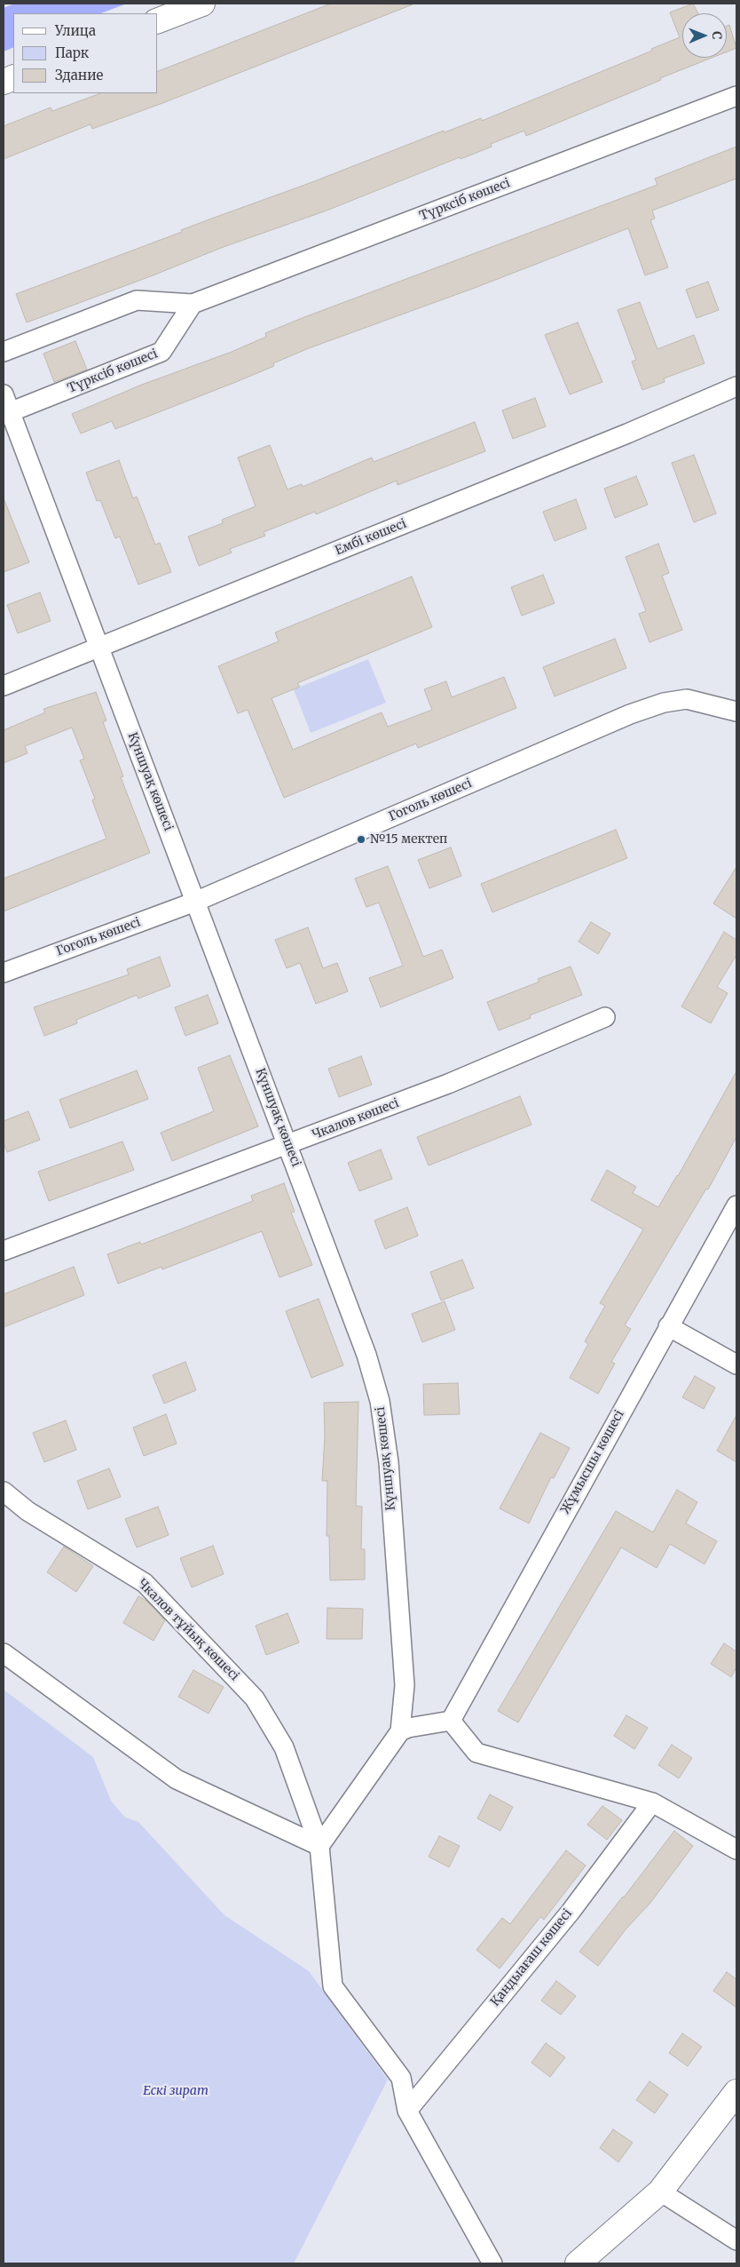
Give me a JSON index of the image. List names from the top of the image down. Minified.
{"streets":{"street":["Түрксіб көшесі","Ембі көшесі","Күншуақ көшесі","Гоголь көшесі","Чкалов көшесі","Жұмысшы көшесі","Чкалов тұйық көшесі","Қандыағаш көшесі"]},"crossings":[["Түрксіб көшесі","Күншуақ көшесі"],["Ембі көшесі","Күншуақ көшесі"],["Күншуақ көшесі","Гоголь көшесі"],["Күншуақ көшесі","Чкалов көшесі"],["Күншуақ көшесі","Чкалов тұйық көшесі"],["Чкалов тұйық көшесі","Қандыағаш көшесі"]],"parks":["Ескі зират"],"places":["№15 мектеп"],"legend":["Улица","Парк","Здание"],"north":"right"}
